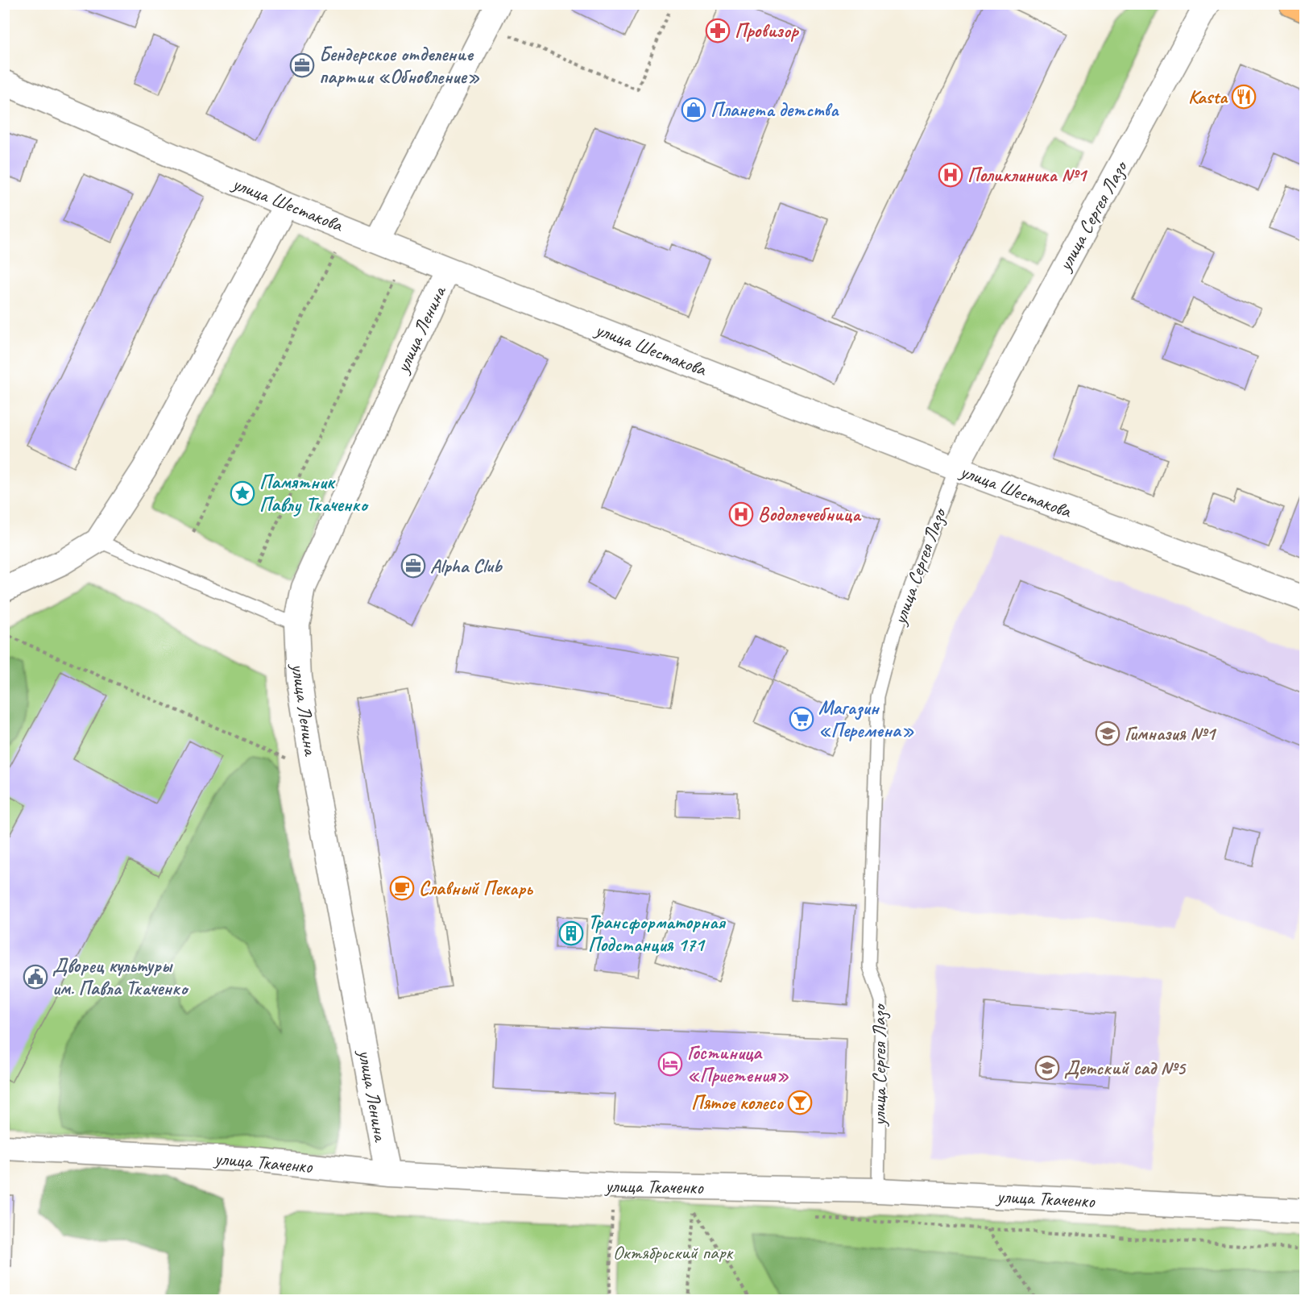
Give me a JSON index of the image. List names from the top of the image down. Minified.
{"streets":{"street":["улица Шестакова","улица Сергея Лазо","улица Ленина","улица Ткаченко"]},"crossings":[["улица Шестакова","улица Сергея Лазо"],["улица Шестакова","улица Ленина"],["улица Сергея Лазо","улица Ткаченко"],["улица Ленина","улица Ткаченко"]],"parks":["Октябрьский парк"],"places":{"pharmacy":["Провизор"],"office":["Бендерское отделение партии «Обновление»","Alpha Club"],"restaurant":["Kasta"],"shop":["Планета детства"],"hospital":["Поликлиника №1","Водолечебница"],"place":["Памятник Павлу Ткаченко"],"supermarket":["Магазин «Перемена»"],"school or university":["Гимназия №1","Детский сад №5"],"cafe":["Славный Пекарь"],"building":["Трансформаторная Подстанция 171"],"public building":["Дворец культуры им. Павла Ткаченко"],"hotel":["Гостиница «Приетения»"],"bar":["Пятое колесо"]}}
